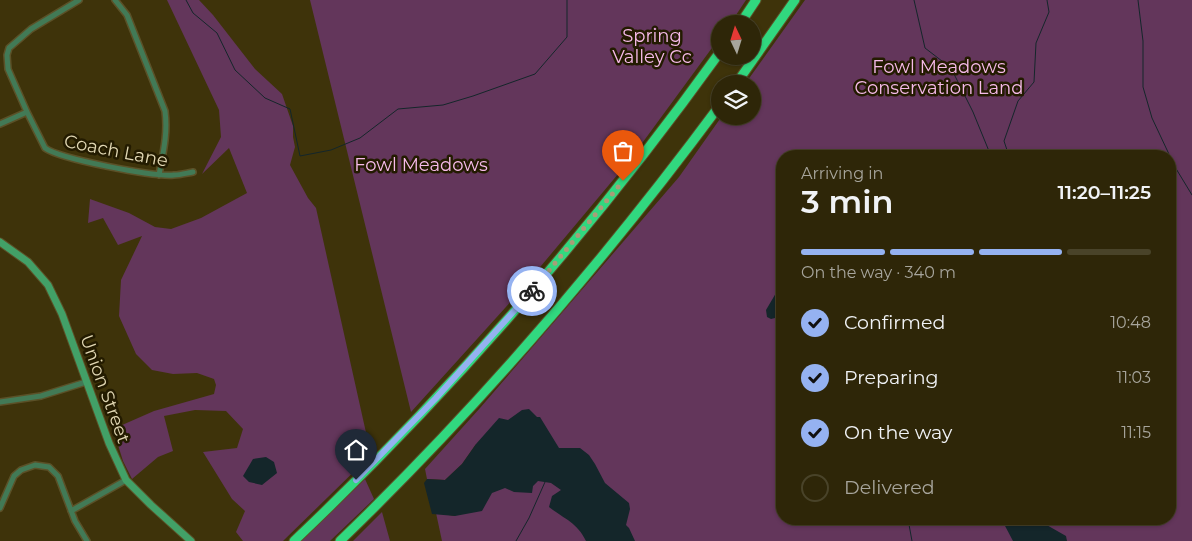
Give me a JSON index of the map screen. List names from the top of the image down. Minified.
{"streets":{"main road":["Union Street"],"street":["Coach Lane"]},"parks":["Spring Valley Cc","Fowl Meadows Conservation Land","Fowl Meadows"],"north":"top","page":{"heading":["3 min","Arriving in","11:20–11:25"],"bar":"On the way · 340 m","list":[["Confirmed","10:48"],["Preparing","11:03"],["On the way","11:15"],"Delivered"]}}
